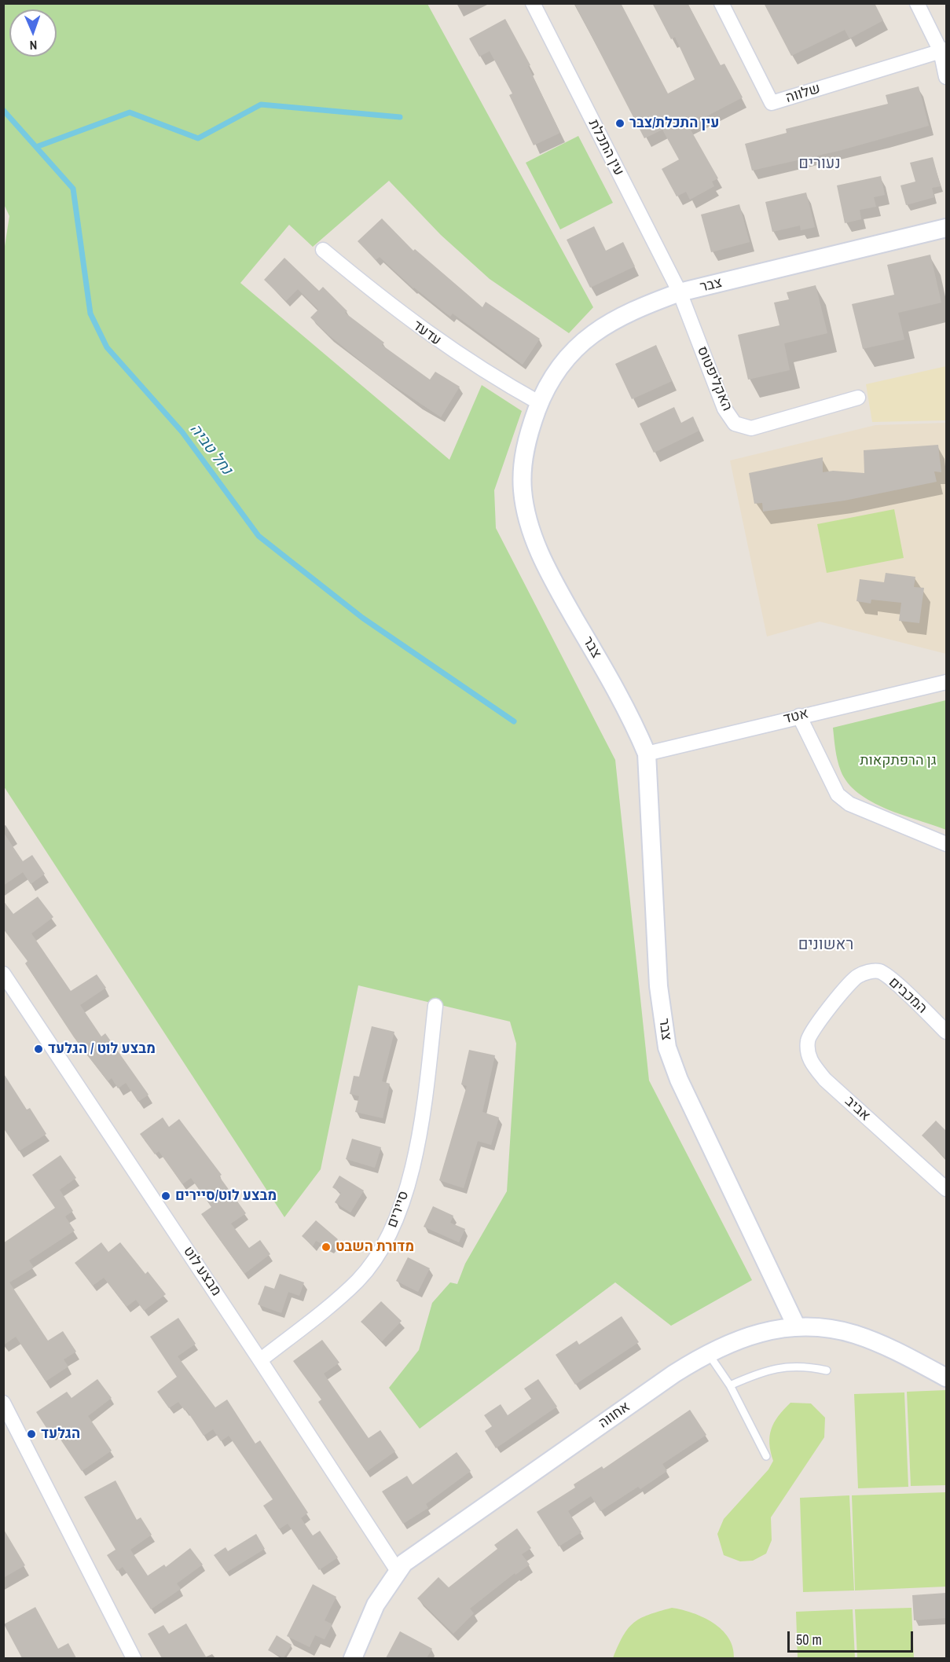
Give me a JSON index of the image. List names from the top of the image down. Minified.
{"streets":{"street":["שלווה","עין התכלת","צבר","עדעד","האקליפטוס","אטד","המכבים","אביב","סיירים","מבצע לוט","אחווה"]},"crossings":[["עין התכלת","צבר"],["עין התכלת","האקליפטוס"],["צבר","עדעד"],["צבר","האקליפטוס"],["צבר","אטד"],["צבר","אחווה"],["המכבים","אביב"],["סיירים","מבצע לוט"],["מבצע לוט","אחווה"]],"districts":["נעורים","ראשונים"],"water":["נחל טביה"],"parks":["גן הרפתקאות"],"places":["עין התכלת/צבר","מבצע לוט / הגלעד","מבצע לוט/סיירים","מדורת השבט","הגלעד"],"scale_bar":"50 m","north":"bottom"}
